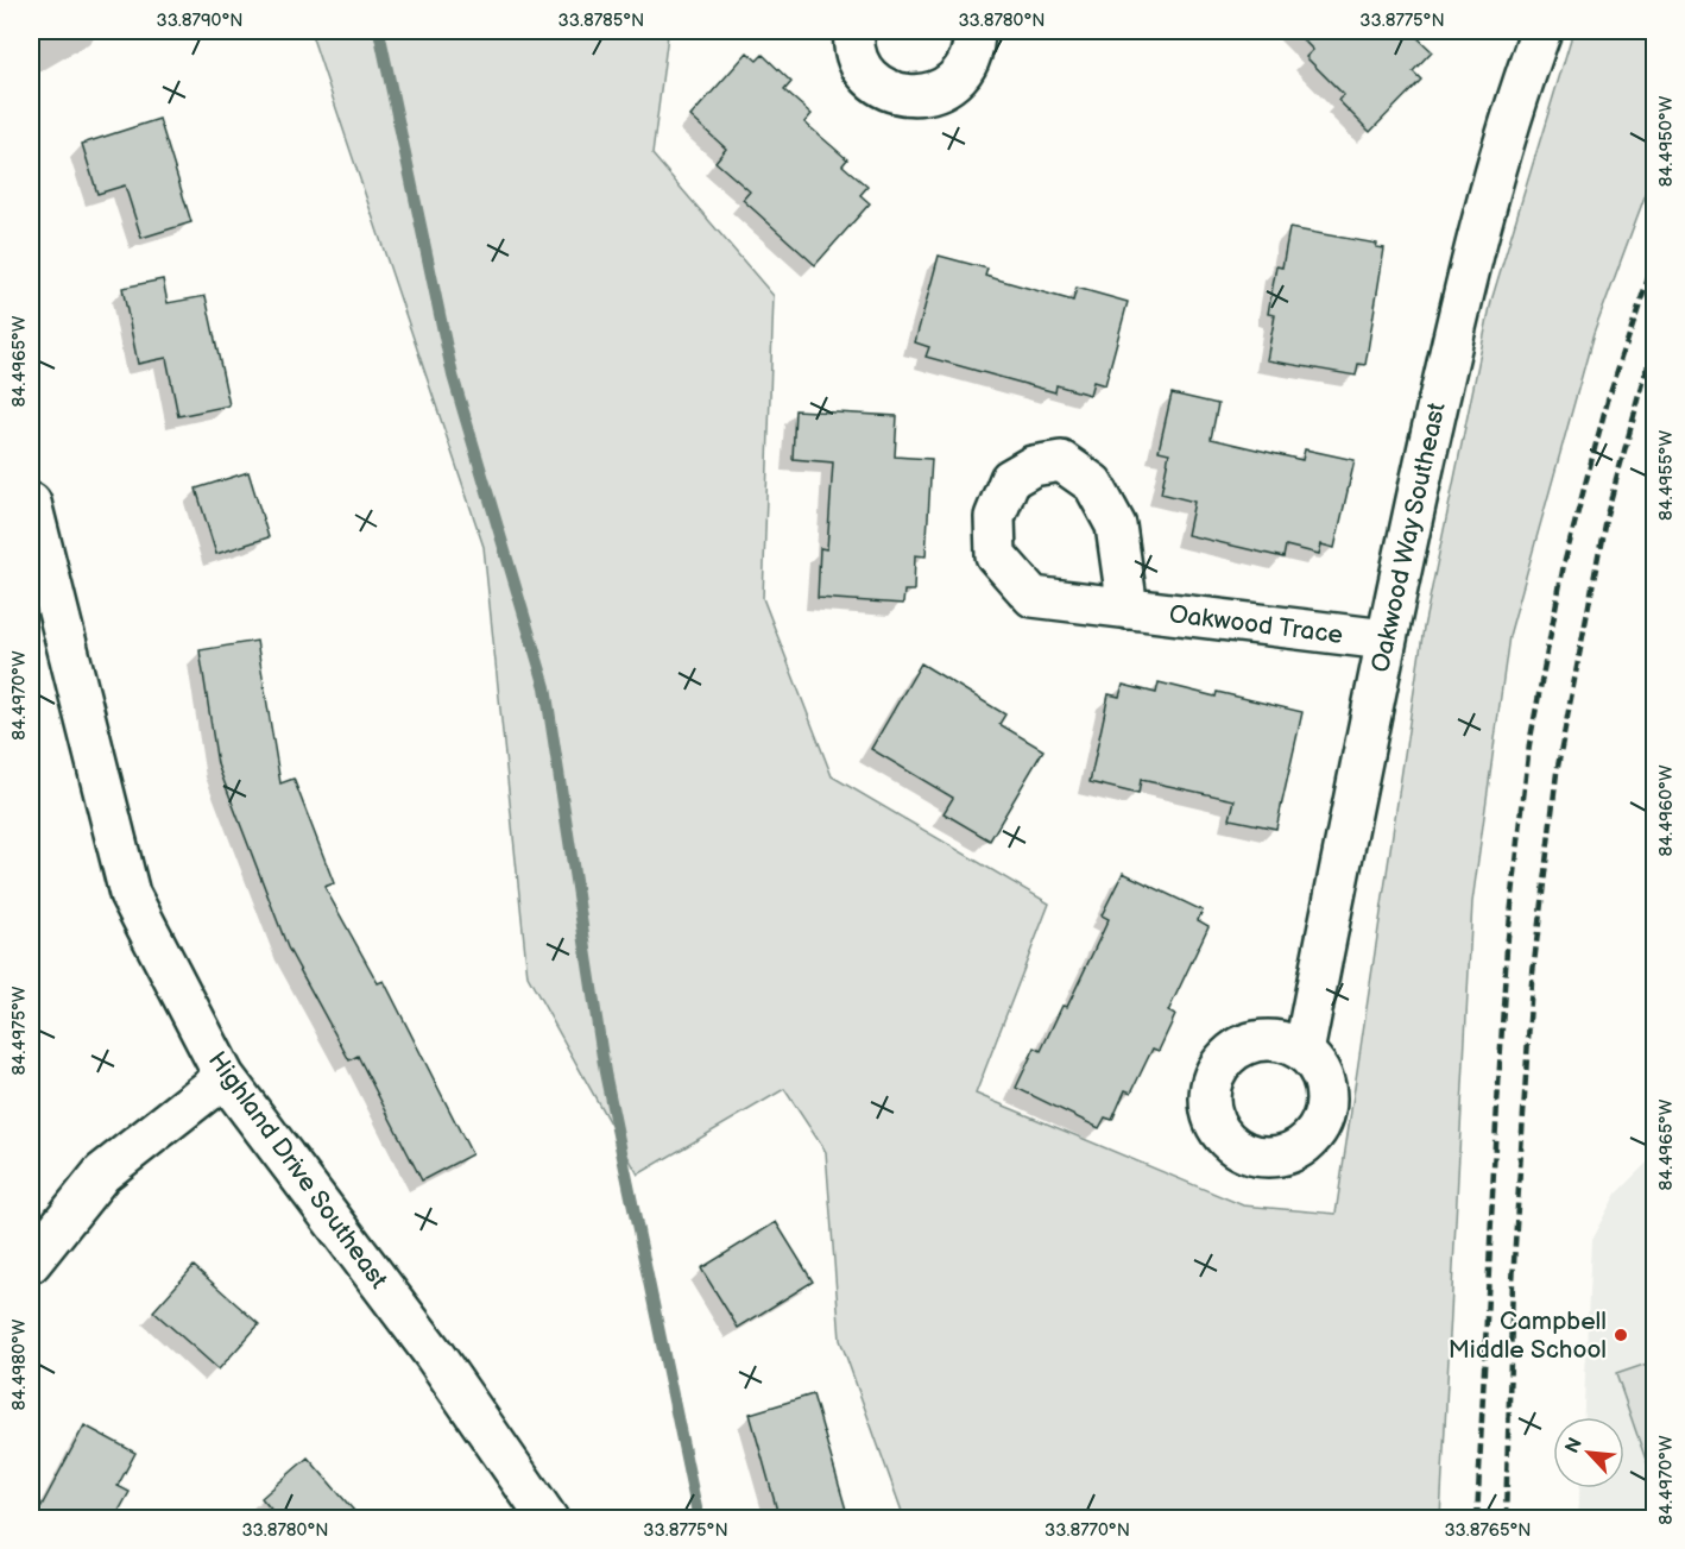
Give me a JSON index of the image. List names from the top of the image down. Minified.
{"streets":{"street":["Oakwood Way Southeast","Oakwood Trace","Highland Drive Southeast"]},"crossings":[["Oakwood Way Southeast","Oakwood Trace"]],"places":["Campbell Middle School"],"north":"top left","coordinates":["33.8790°N","33.8785°N","33.8780°N","33.8775°N","84.4950°W","84.4965°W","84.4955°W","84.4970°W","84.4960°W","84.4975°W","84.4980°W","33.8770°N","33.8765°N"]}
